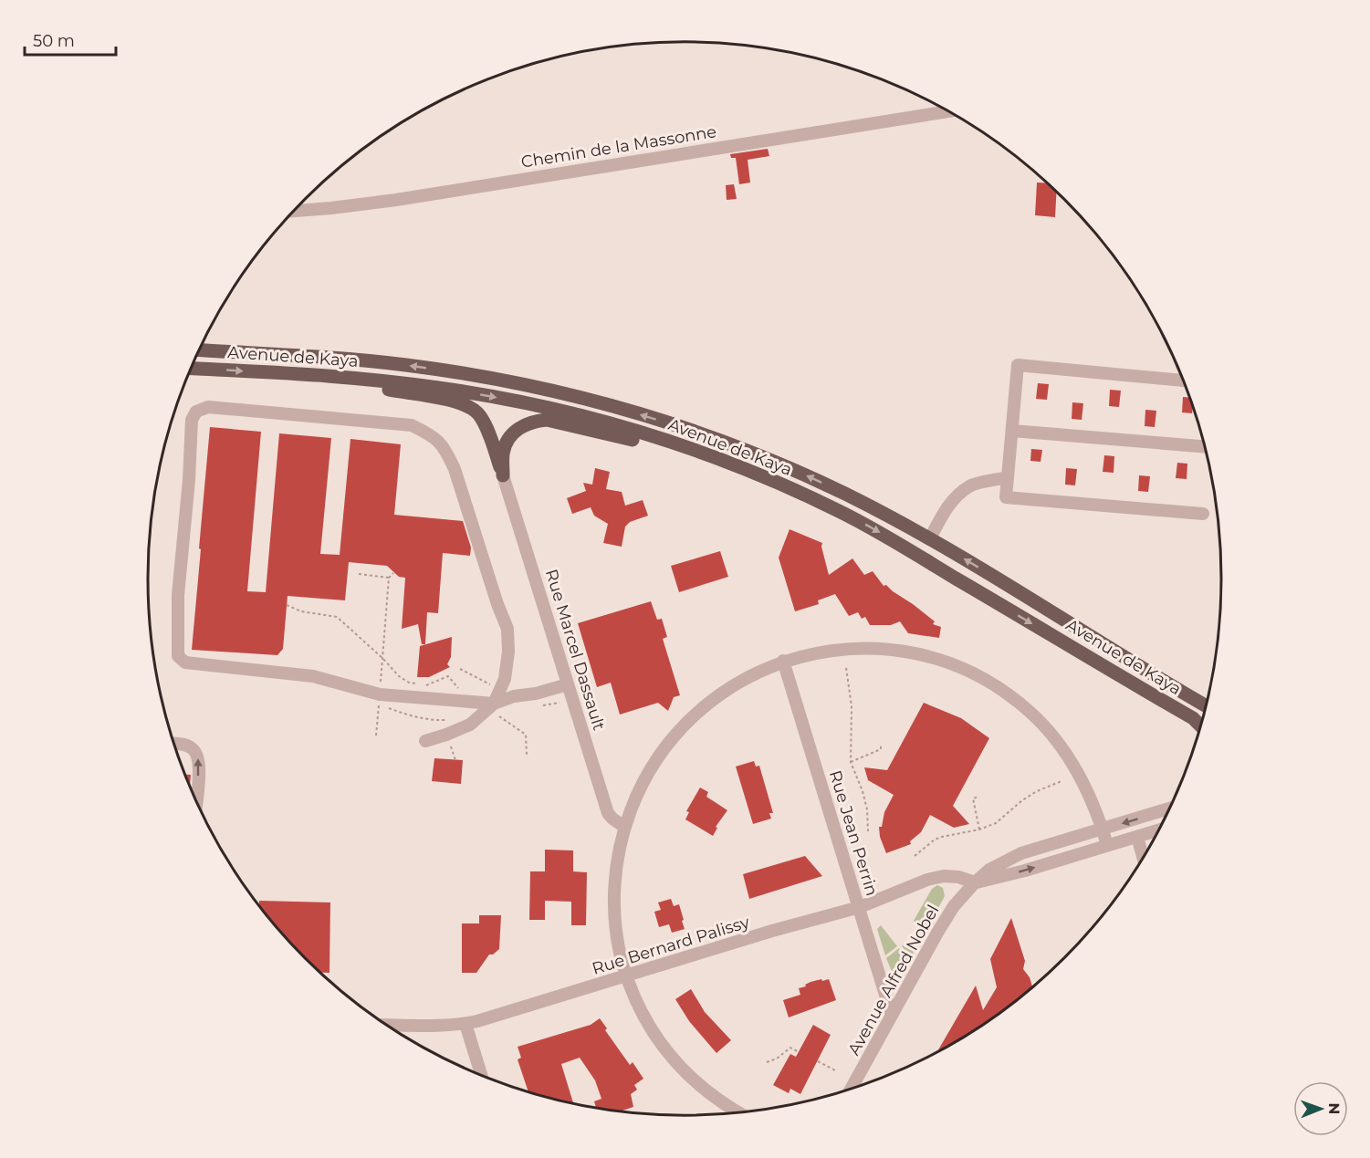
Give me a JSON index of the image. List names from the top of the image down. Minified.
{"streets":{"main road":["Avenue de Kaya"],"street":["Chemin de la Massonne","Rue Marcel Dassault","Rue Jean Perrin","Rue Bernard Palissy","Avenue Alfred Nobel"]},"crossings":[["Rue Jean Perrin","Rue Bernard Palissy"],["Rue Jean Perrin","Avenue Alfred Nobel"],["Rue Bernard Palissy","Avenue Alfred Nobel"]],"scale_bar":"50 m","north":"right"}
